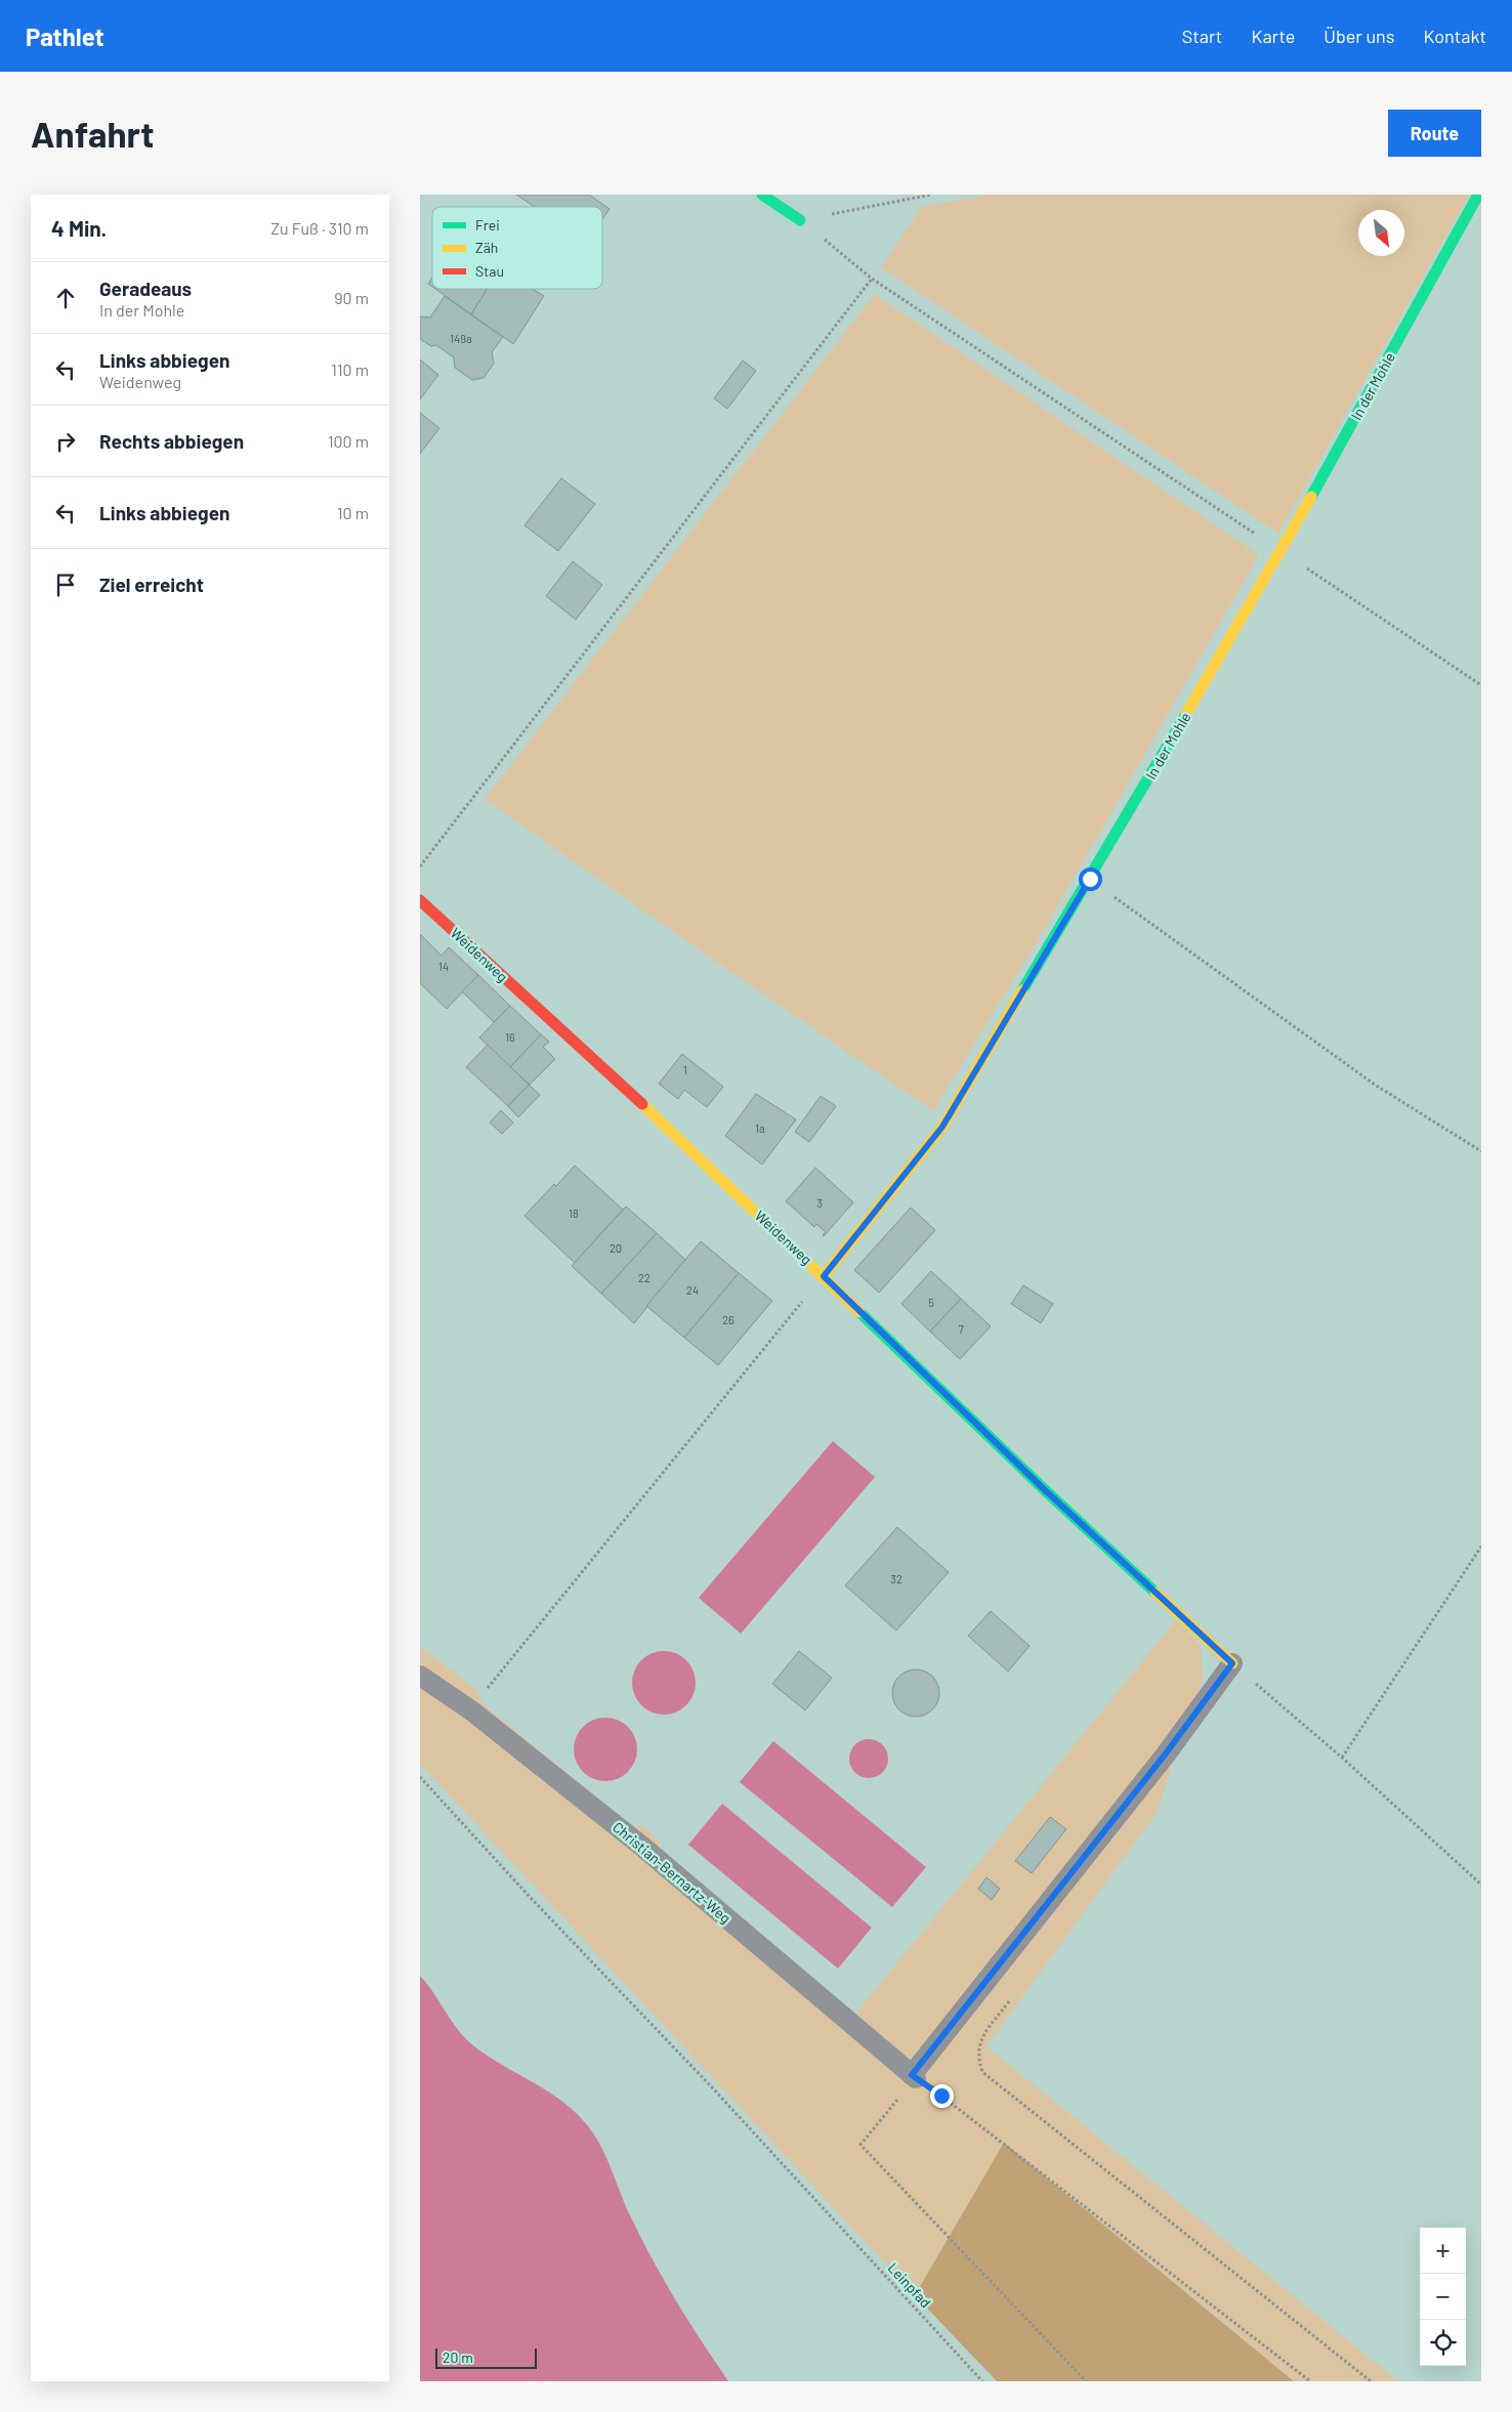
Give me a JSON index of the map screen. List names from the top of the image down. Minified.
{"streets":{"street":["In der Mohle","Weidenweg"],"lane":["Christian-Bernartz-Weg"],"path":["Leinpfad"]},"crossings":[["In der Mohle","Weidenweg"]],"house_numbers":["149a","14","16","1","1a","3","18","20","22","24","5","26","7","32"],"legend":["Frei","Zäh","Stau"],"scale_bar":"20 m","north":"bottom right","page":{"header":"Pathlet","nav":["Start","Karte","Über uns","Kontakt"],"buttons":"Route","title":"Anfahrt","heading":["4 Min.","Zu Fuß · 310 m"],"list":[["Geradeaus","In der Mohle","90 m"],["Links abbiegen","Weidenweg","110 m"],["Rechts abbiegen","100 m"],["Links abbiegen","10 m"],"Ziel erreicht"],"map_buttons":["+","−"],"scale":"20 m"}}
